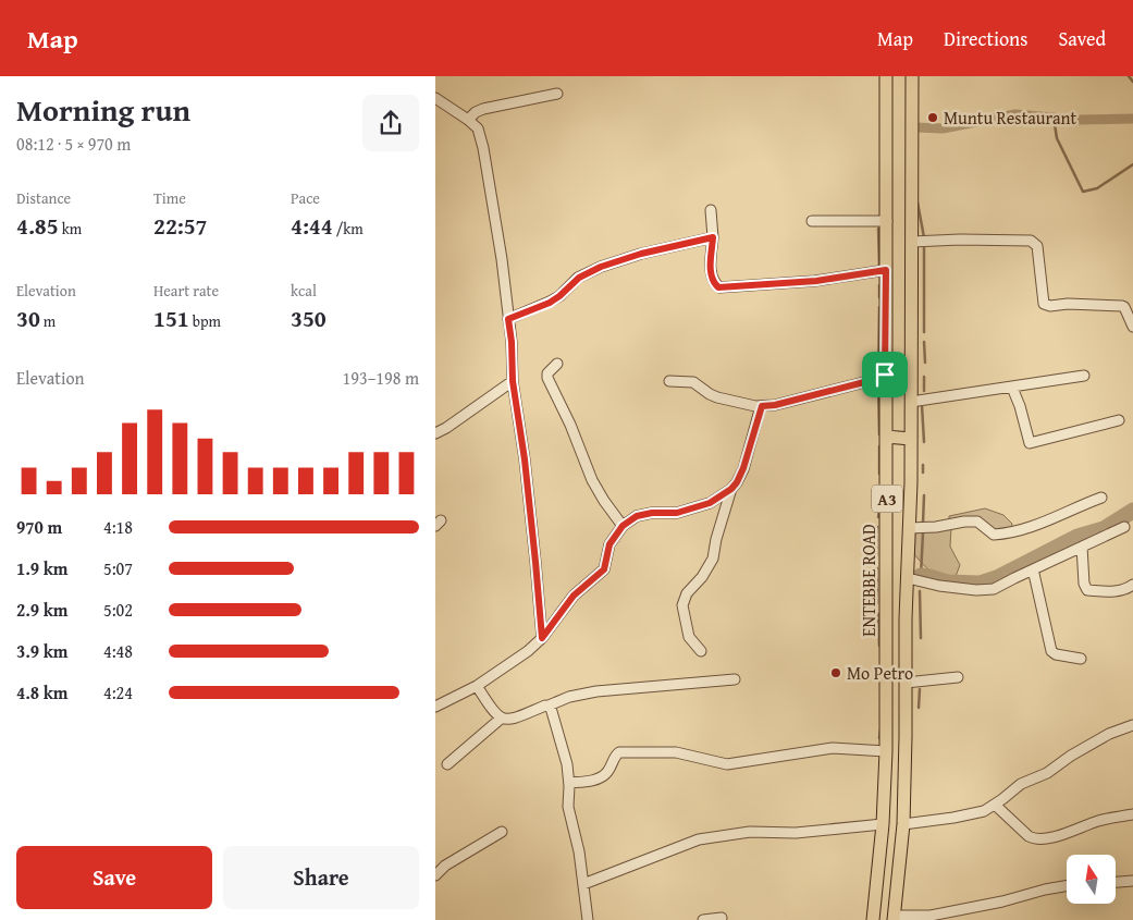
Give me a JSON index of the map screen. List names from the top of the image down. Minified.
{"streets":{"main road":["A3","ENTEBBE ROAD"]},"places":["Muntu Restaurant","Mo Petro"],"north":"top","page":{"header":"Map","nav":["Map","Directions","Saved"],"heading":["Morning run","08:12 · 5 × 970 m"],"stats":[["Distance","4.85 km"],["Time","22:57"],["Pace","4:44 /km"],["Elevation","30 m"],["Heart rate","151 bpm"],["kcal","350"]],"chart":["Elevation","193–198 m"],"list":[{"name":"970 m","note":"4:18"},{"name":"1.9 km","note":"5:07"},{"name":"2.9 km","note":"5:02"},{"name":"3.9 km","note":"4:48"},{"name":"4.8 km","note":"4:24"}],"buttons":["Save","Share"]}}
